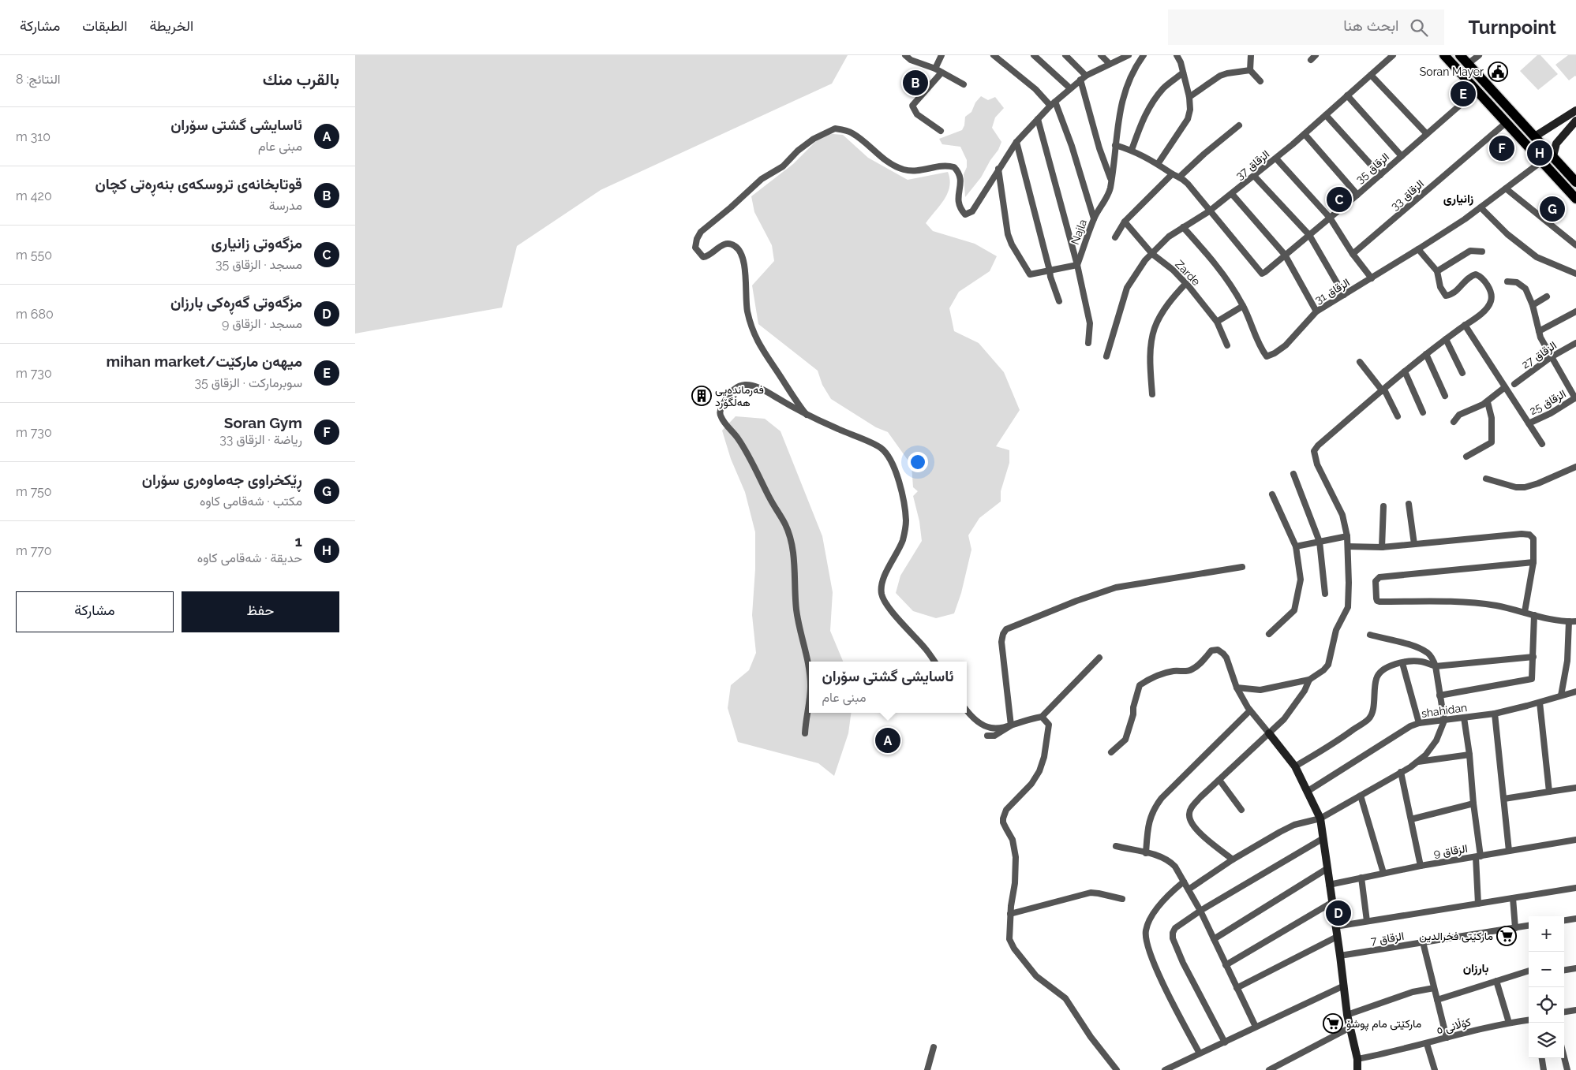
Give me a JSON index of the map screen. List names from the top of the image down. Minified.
{"streets":{"street":["الزقاق 37","الزقاق 35","الزقاق 33","Najla","Zarde","الزقاق 31","الزقاق 27","الزقاق 25","shahidan","الزقاق 9","الزقاق 7","کۆڵانی ٥"]},"crossings":[["الزقاق 37","الزقاق 35"],["الزقاق 37","Zarde"],["الزقاق 37","الزقاق 31"]],"districts":["زانیاری","بارزان"],"places":{"public building":["Soran Mayer"],"building":["فەرماندەیی هەڵگۆرد"],"supermarket":["مارکێتی فخرالدین","مارکێتی مام پوشۆ"]},"page":{"header":"Turnpoint","search":"ابحث هنا","nav":["الخريطة","الطبقات","مشاركة"],"heading":["بالقرب منك","النتائج: 8"],"pins":["B","E","F","H","C","G","A","D"],"list":[{"mark":"A","name":"ئاسایشی گشتی سۆران","note":"مبنى عام","value":"310 m"},{"mark":"B","name":"قوتابخانەی تروسکەی بنەڕەتی کچان","note":"مدرسة","value":"420 m"},{"mark":"C","name":"مزگەوتی زانیاری","note":"مسجد · الزقاق 35","value":"550 m"},{"mark":"D","name":"مزگەوتی گەڕەکی بارزان","note":"مسجد · الزقاق 9","value":"680 m"},{"mark":"E","name":"میهەن مارکێت/mihan market","note":"سوبرماركت · الزقاق 35","value":"730 m"},{"mark":"F","name":"Soran Gym","note":"رياضة · الزقاق 33","value":"730 m"},{"mark":"G","name":"ڕێکخراوی جەماوەری سۆران","note":"مكتب · شەقامی کاوە","value":"750 m"},{"mark":"H","name":"1","note":"حديقة · شەقامی کاوە","value":"770 m"}],"buttons":["حفظ","مشاركة"],"popup":["ئاسایشی گشتی سۆران","مبنى عام"],"map_buttons":["+","−"]}}
